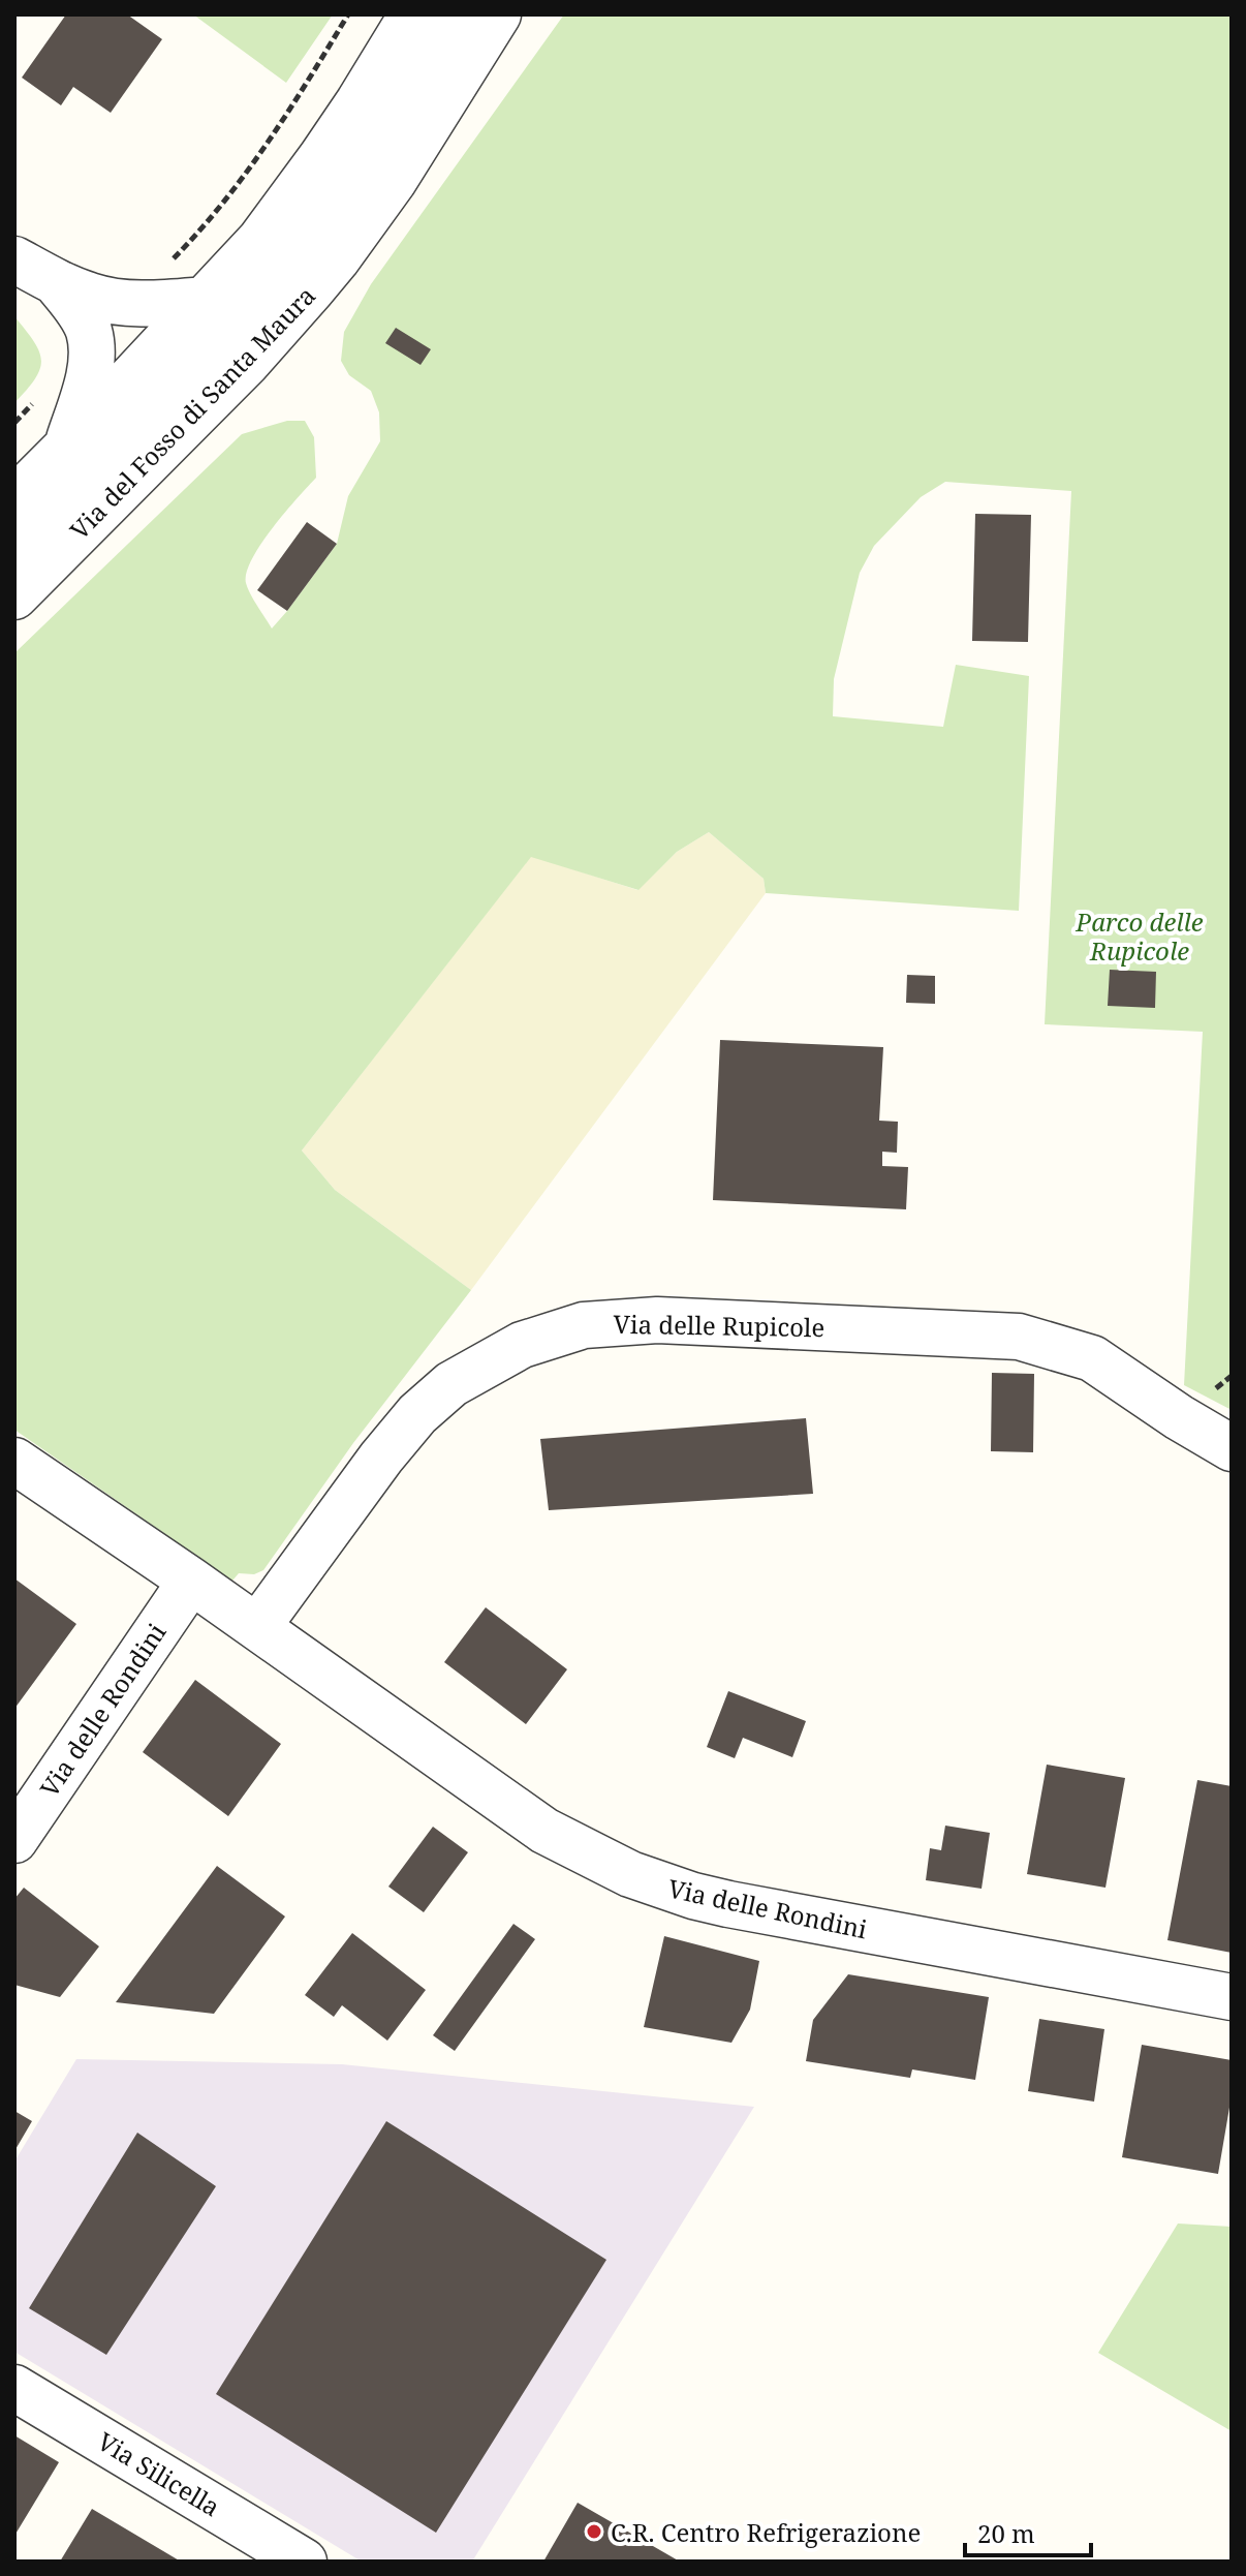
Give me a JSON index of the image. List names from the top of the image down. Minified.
{"streets":{"street":["Via del Fosso di Santa Maura","Via delle Rupicole","Via delle Rondini","Via Silicella"]},"crossings":[["Via delle Rupicole","Via delle Rondini"]],"parks":["Parco delle Rupicole"],"places":["C.R. Centro Refrigerazione"],"scale_bar":"20 m"}
